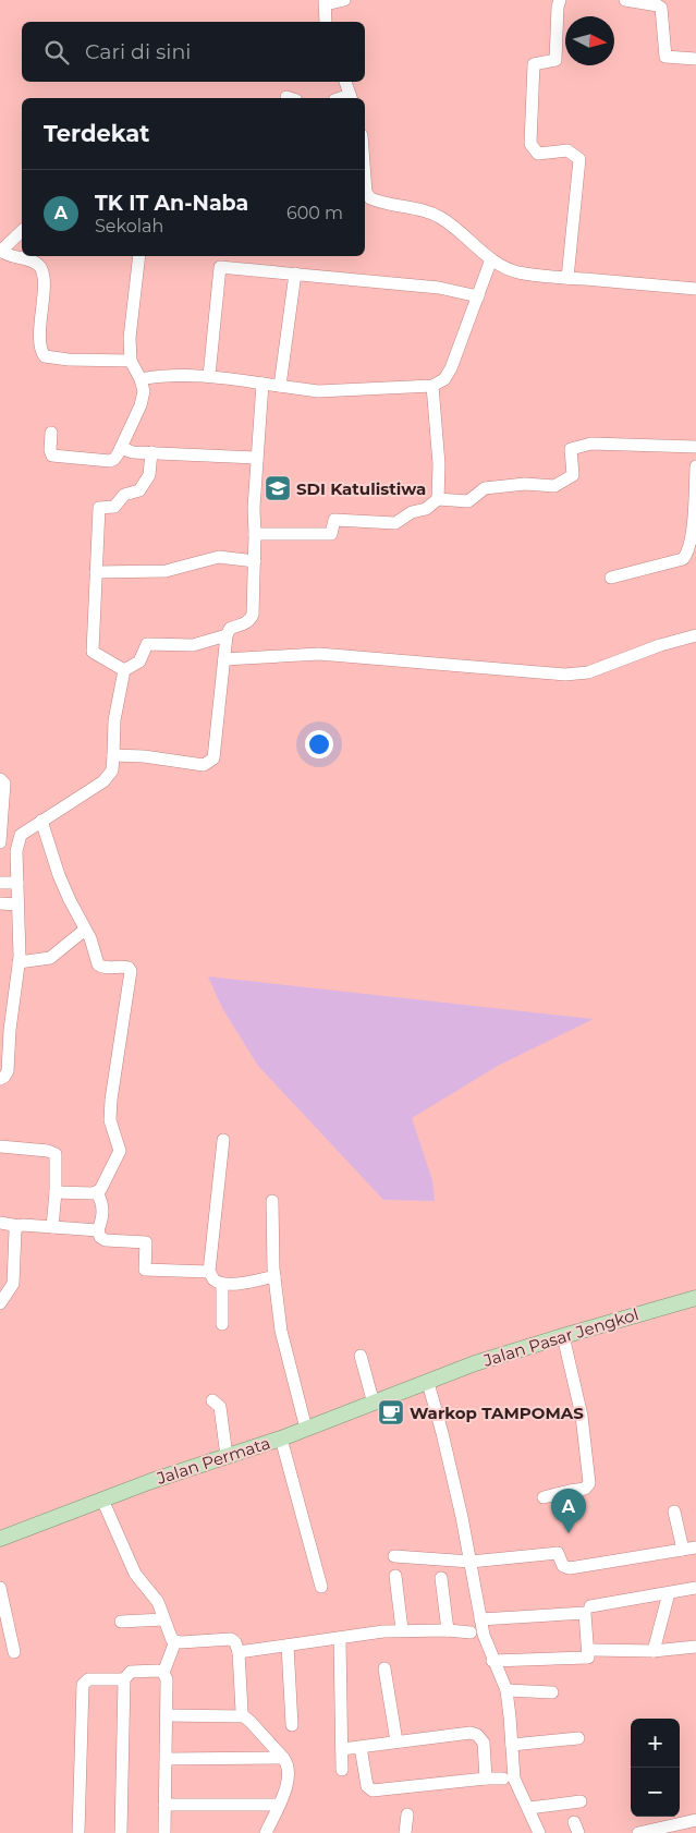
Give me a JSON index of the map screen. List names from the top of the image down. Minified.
{"streets":{"main road":["Jalan Pasar Jengkol","Jalan Permata"]},"crossings":[["Jalan Pasar Jengkol","Jalan Permata"]],"places":{"school or university":["SDI Katulistiwa"],"cafe":["Warkop TAMPOMAS"]},"north":"right","page":{"search":"Cari di sini","heading":"Terdekat","list":[{"mark":"A","name":"TK IT An-Naba","note":"Sekolah","value":"600 m"}],"pins":"A","map_buttons":["+","−"]}}
